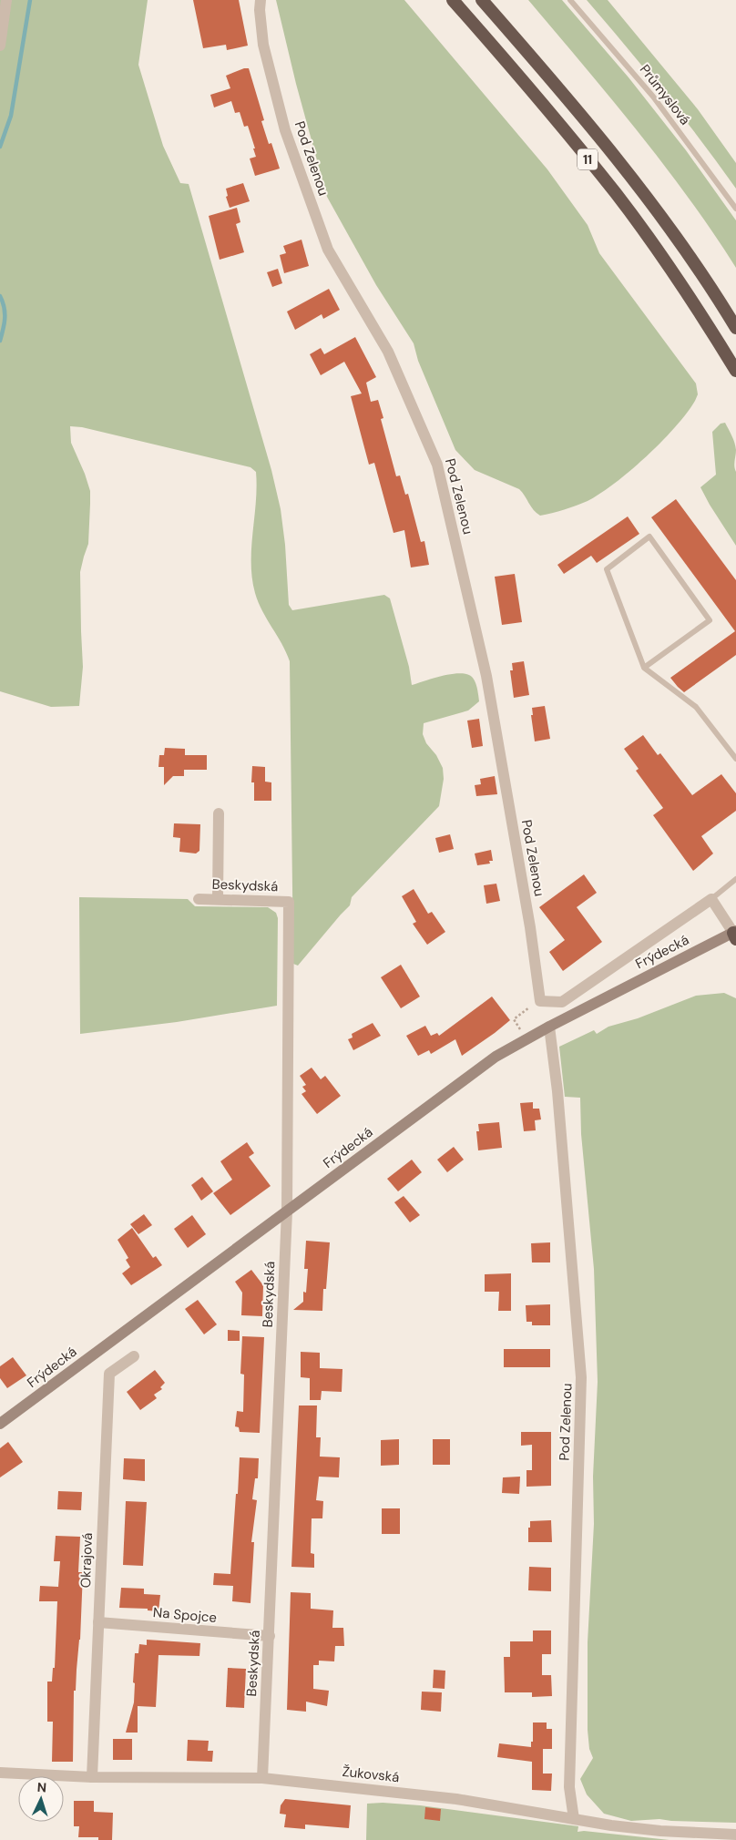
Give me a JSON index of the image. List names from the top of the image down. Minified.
{"streets":{"highway":["11"],"main road":["Frýdecká"],"street":["Pod Zelenou","Beskydská","Okrajová","Na Spojce","Žukovská"],"lane":["Průmyslová"]},"crossings":[["Pod Zelenou","Frýdecká"],["Pod Zelenou","Žukovská"],["Beskydská","Frýdecká"],["Beskydská","Na Spojce"],["Beskydská","Žukovská"],["Okrajová","Na Spojce"],["Okrajová","Žukovská"]],"north":"top"}
